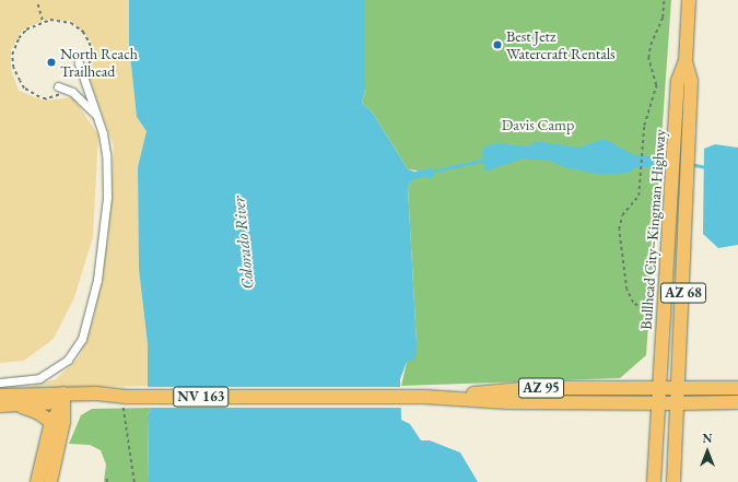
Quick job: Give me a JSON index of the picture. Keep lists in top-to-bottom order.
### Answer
{
  "streets": {
    "main road": [
      "Bullhead City–Kingman Highway",
      "AZ 68",
      "AZ 95",
      "NV 163"
    ]
  },
  "crossings": [
    ["Bullhead City–Kingman Highway", "AZ 95"],
    ["AZ 95", "NV 163"]
  ],
  "water": ["Colorado River"],
  "parks": ["Davis Camp"],
  "places": ["Best Jetz Watercraft Rentals", "North Reach Trailhead"],
  "north": "top"
}
